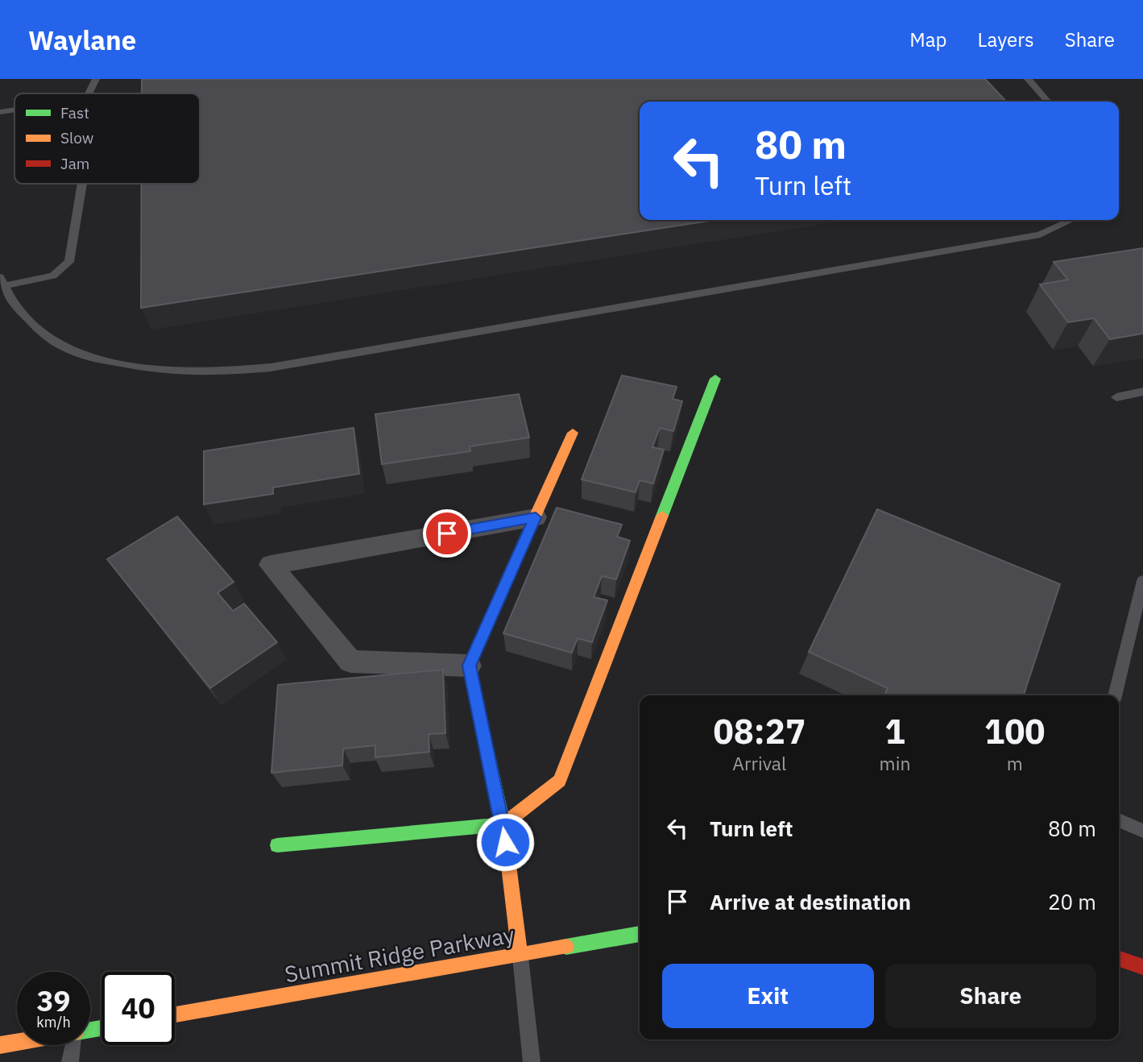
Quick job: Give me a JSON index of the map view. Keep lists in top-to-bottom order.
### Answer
{
  "streets": {
    "street": ["Summit Ridge Parkway"]
  },
  "legend": ["Fast", "Slow", "Jam"],
  "page": {
    "header": "Waylane",
    "nav": ["Map", "Layers", "Share"],
    "turn": ["80 m", "Turn left"],
    "eta": [
      "08:27",
      "Arrival",
      "1",
      "min",
      "100",
      "m"
    ],
    "list": [
      {
        "name": "Turn left",
        "value": "80 m"
      },
      {
        "name": "Arrive at destination",
        "value": "20 m"
      }
    ],
    "buttons": ["Exit", "Share"],
    "speed": "39 km/h",
    "limit": "40"
  }
}
